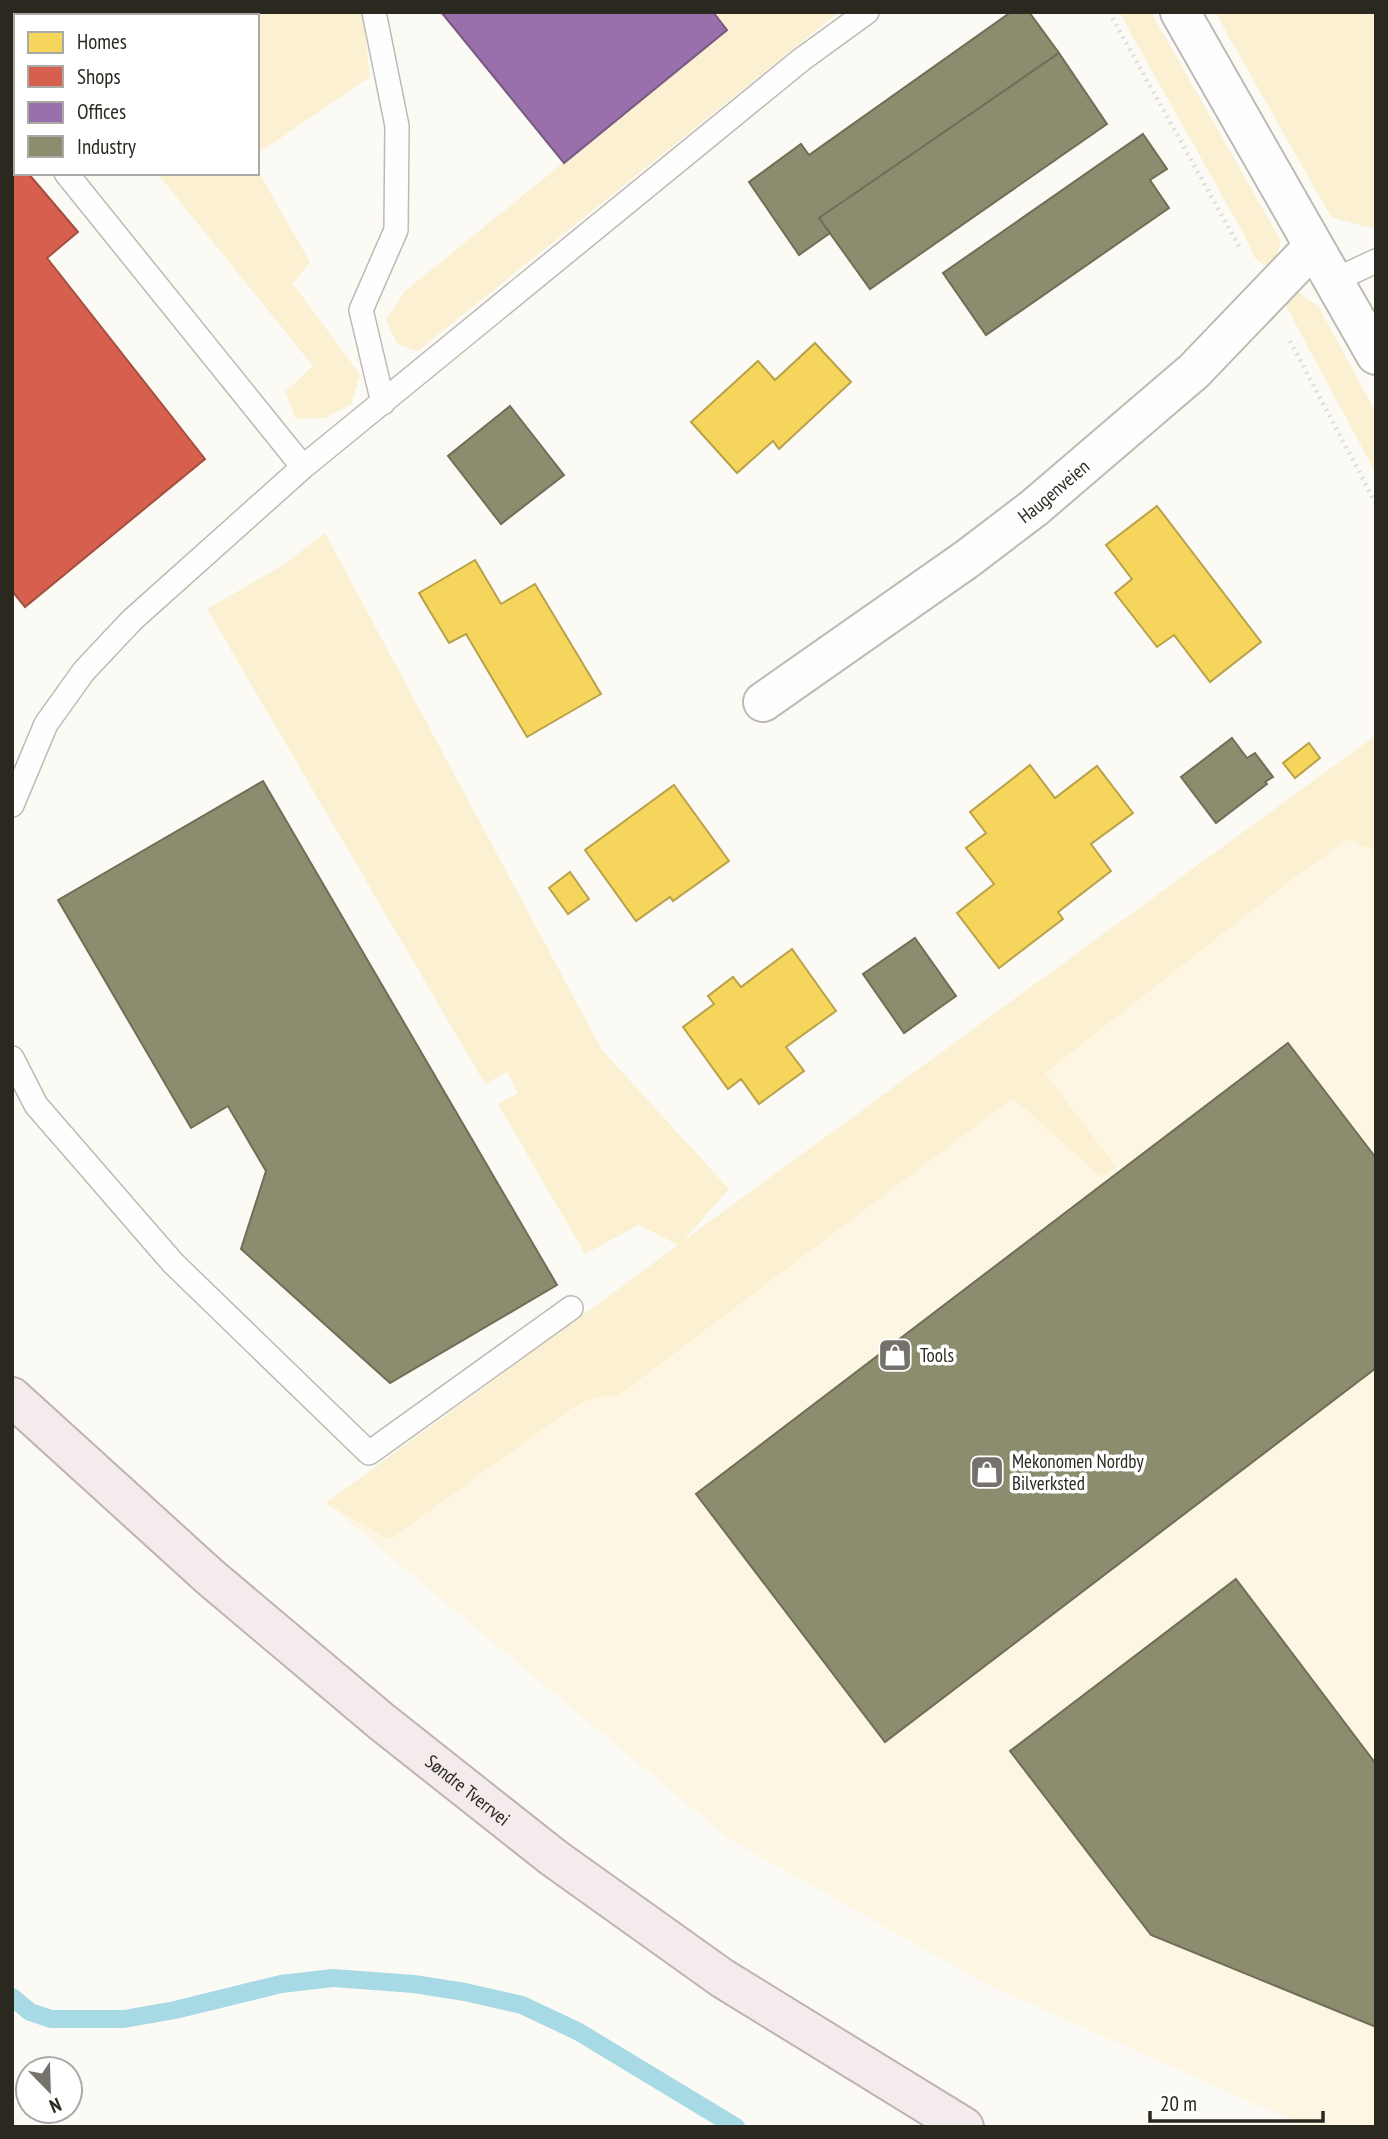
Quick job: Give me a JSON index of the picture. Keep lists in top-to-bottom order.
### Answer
{
  "streets": {
    "main road": ["Søndre Tverrvei"],
    "street": ["Haugenveien"]
  },
  "places": {
    "shop": ["Tools", "Mekonomen Nordby Bilverksted"]
  },
  "legend": [
    "Homes",
    "Shops",
    "Offices",
    "Industry"
  ],
  "scale_bar": "20 m",
  "north": "bottom right"
}
